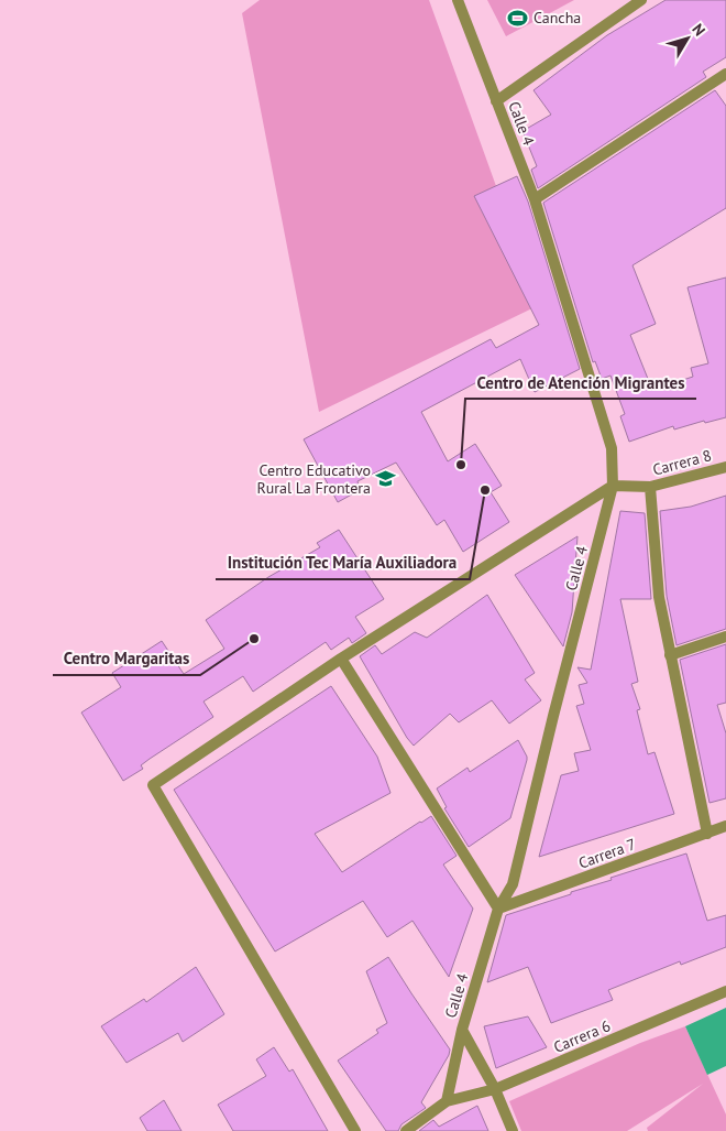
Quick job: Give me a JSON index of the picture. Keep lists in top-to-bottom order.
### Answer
{
  "streets": {
    "street": [
      "Calle 4",
      "Carrera 8",
      "Carrera 7",
      "Carrera 6"
    ]
  },
  "crossings": [
    ["Calle 4", "Carrera 8"],
    ["Calle 4", "Carrera 7"],
    ["Calle 4", "Carrera 6"]
  ],
  "places": {
    "sports": ["Cancha"],
    "other": ["Centro de Atención Migrantes", "Institución Tec María Auxiliadora", "Centro Margaritas"],
    "school or university": ["Centro Educativo Rural La Frontera"]
  },
  "north": "top right"
}
